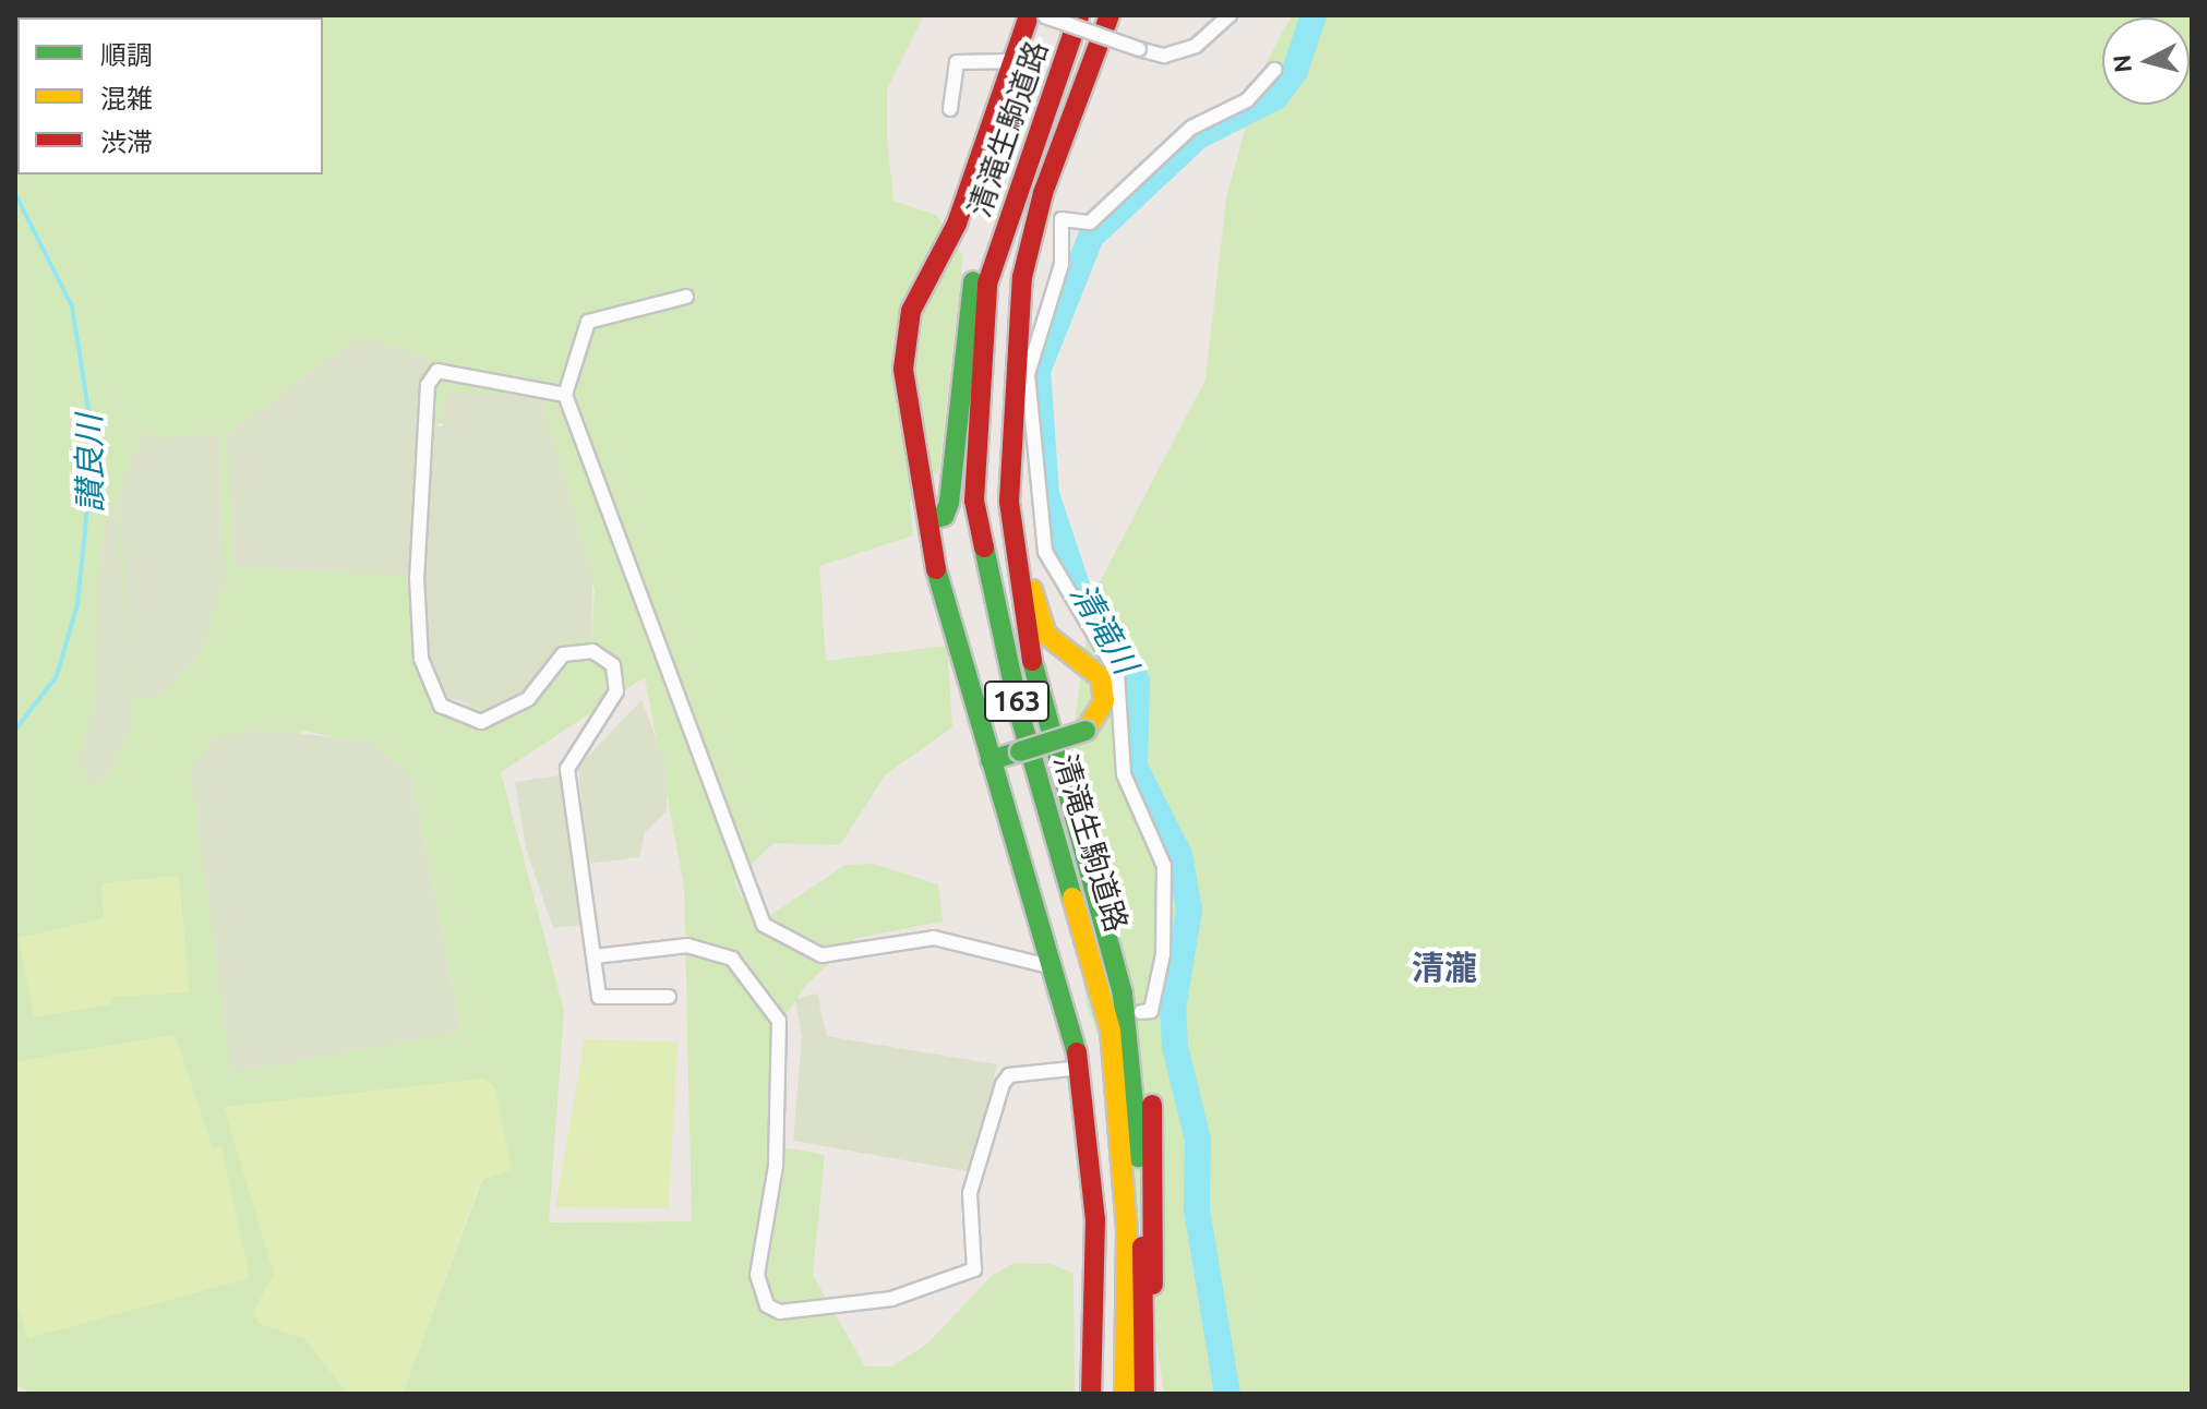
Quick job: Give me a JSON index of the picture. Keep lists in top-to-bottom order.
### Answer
{
  "streets": {
    "main road": ["清滝生駒道路", "163"]
  },
  "crossings": [
    ["清滝生駒道路", "163"]
  ],
  "districts": ["清瀧"],
  "water": ["讃良川", "清滝川"],
  "legend": ["順調", "混雑", "渋滞"],
  "north": "left"
}
